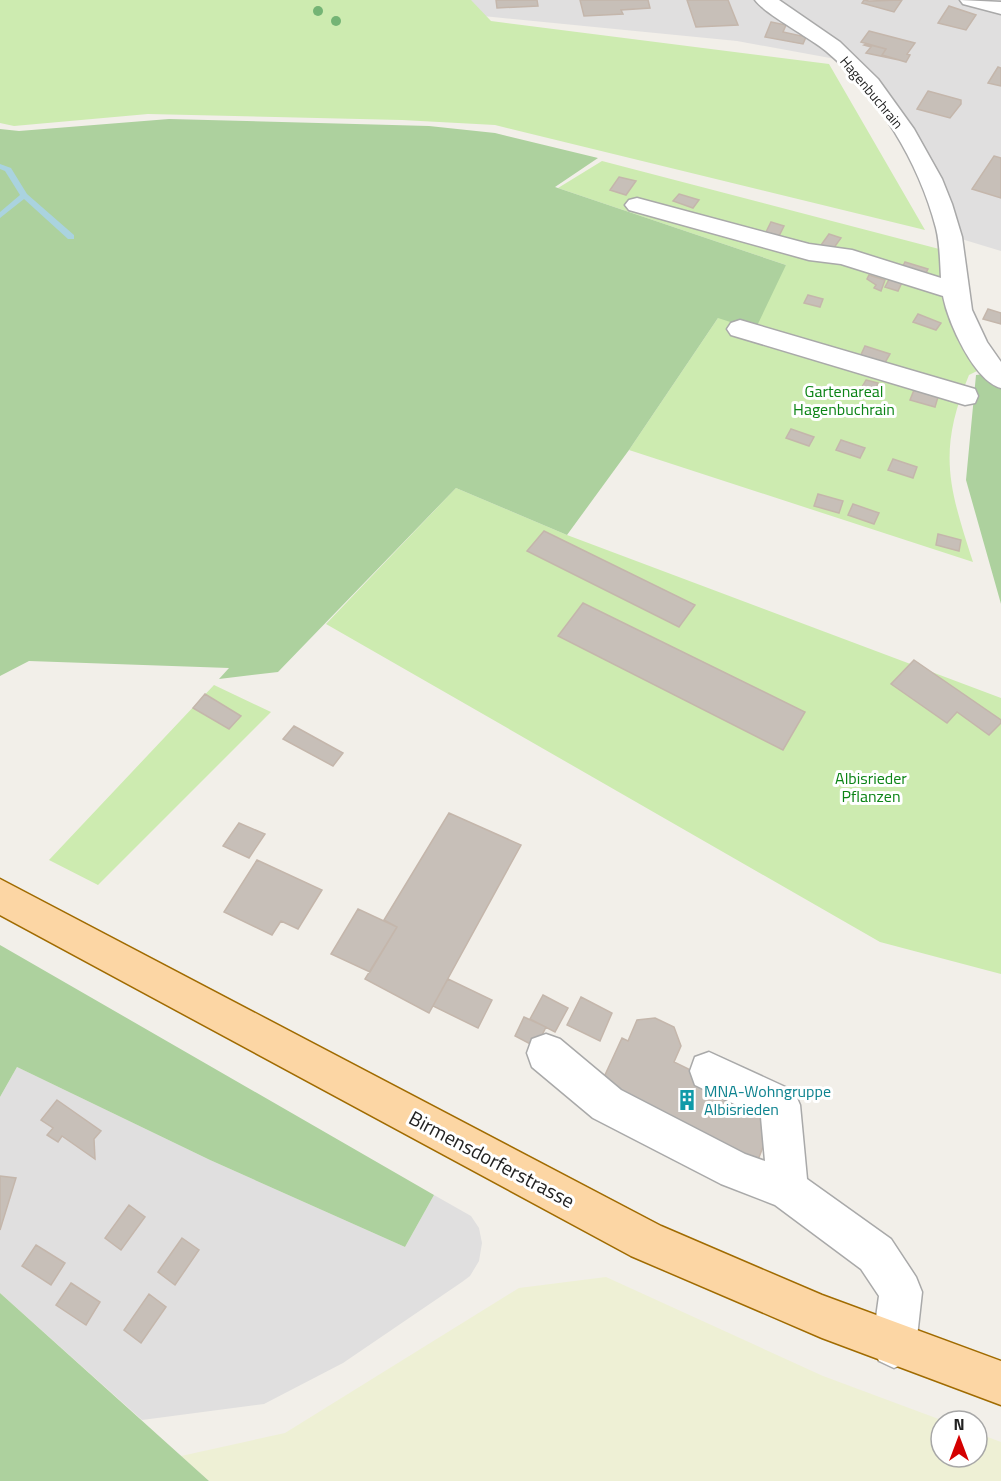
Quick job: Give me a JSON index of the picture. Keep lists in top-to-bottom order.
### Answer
{
  "streets": {
    "main road": ["Birmensdorferstrasse"],
    "street": ["Hagenbuchrain"]
  },
  "parks": ["Gartenareal Hagenbuchrain", "Albisrieder Pflanzen"],
  "places": {
    "building": ["MNA-Wohngruppe Albisrieden"]
  },
  "north": "top"
}
